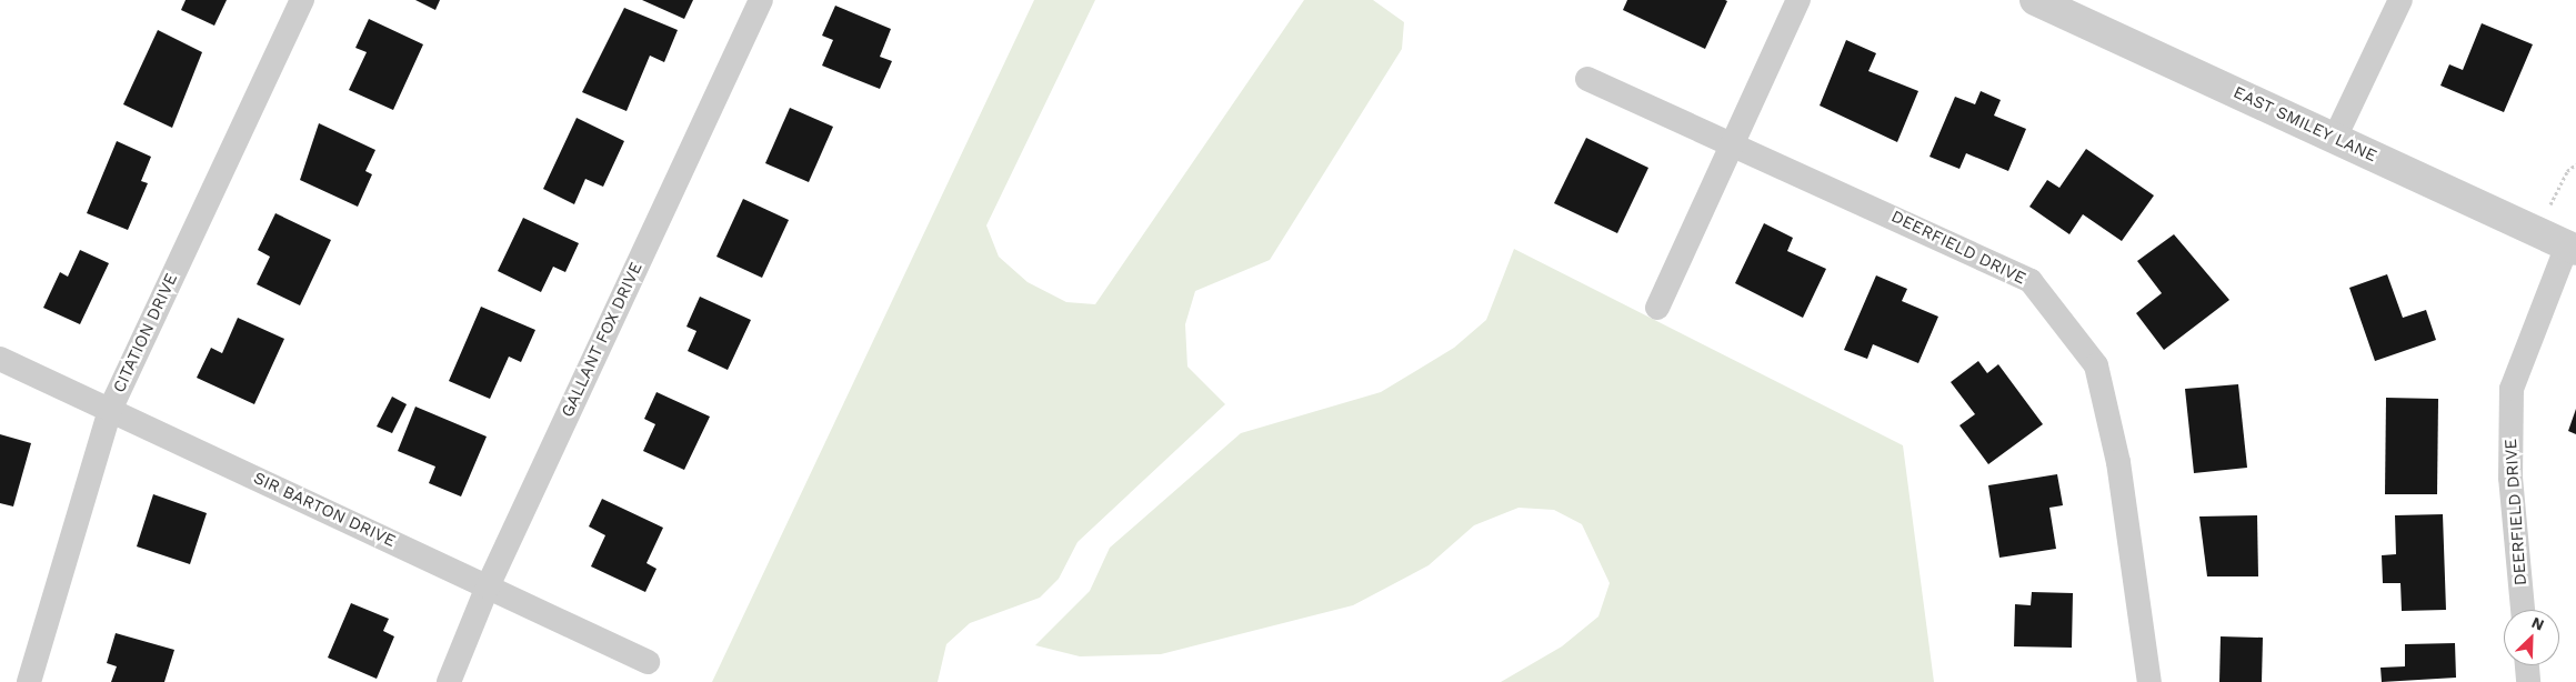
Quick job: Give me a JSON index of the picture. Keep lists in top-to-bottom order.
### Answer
{
  "streets": {
    "street": [
      "EAST SMILEY LANE",
      "DEERFIELD DRIVE",
      "CITATION DRIVE",
      "GALLANT FOX DRIVE",
      "SIR BARTON DRIVE"
    ]
  },
  "crossings": [
    ["EAST SMILEY LANE", "DEERFIELD DRIVE"],
    ["CITATION DRIVE", "SIR BARTON DRIVE"],
    ["GALLANT FOX DRIVE", "SIR BARTON DRIVE"]
  ],
  "north": "top right"
}
